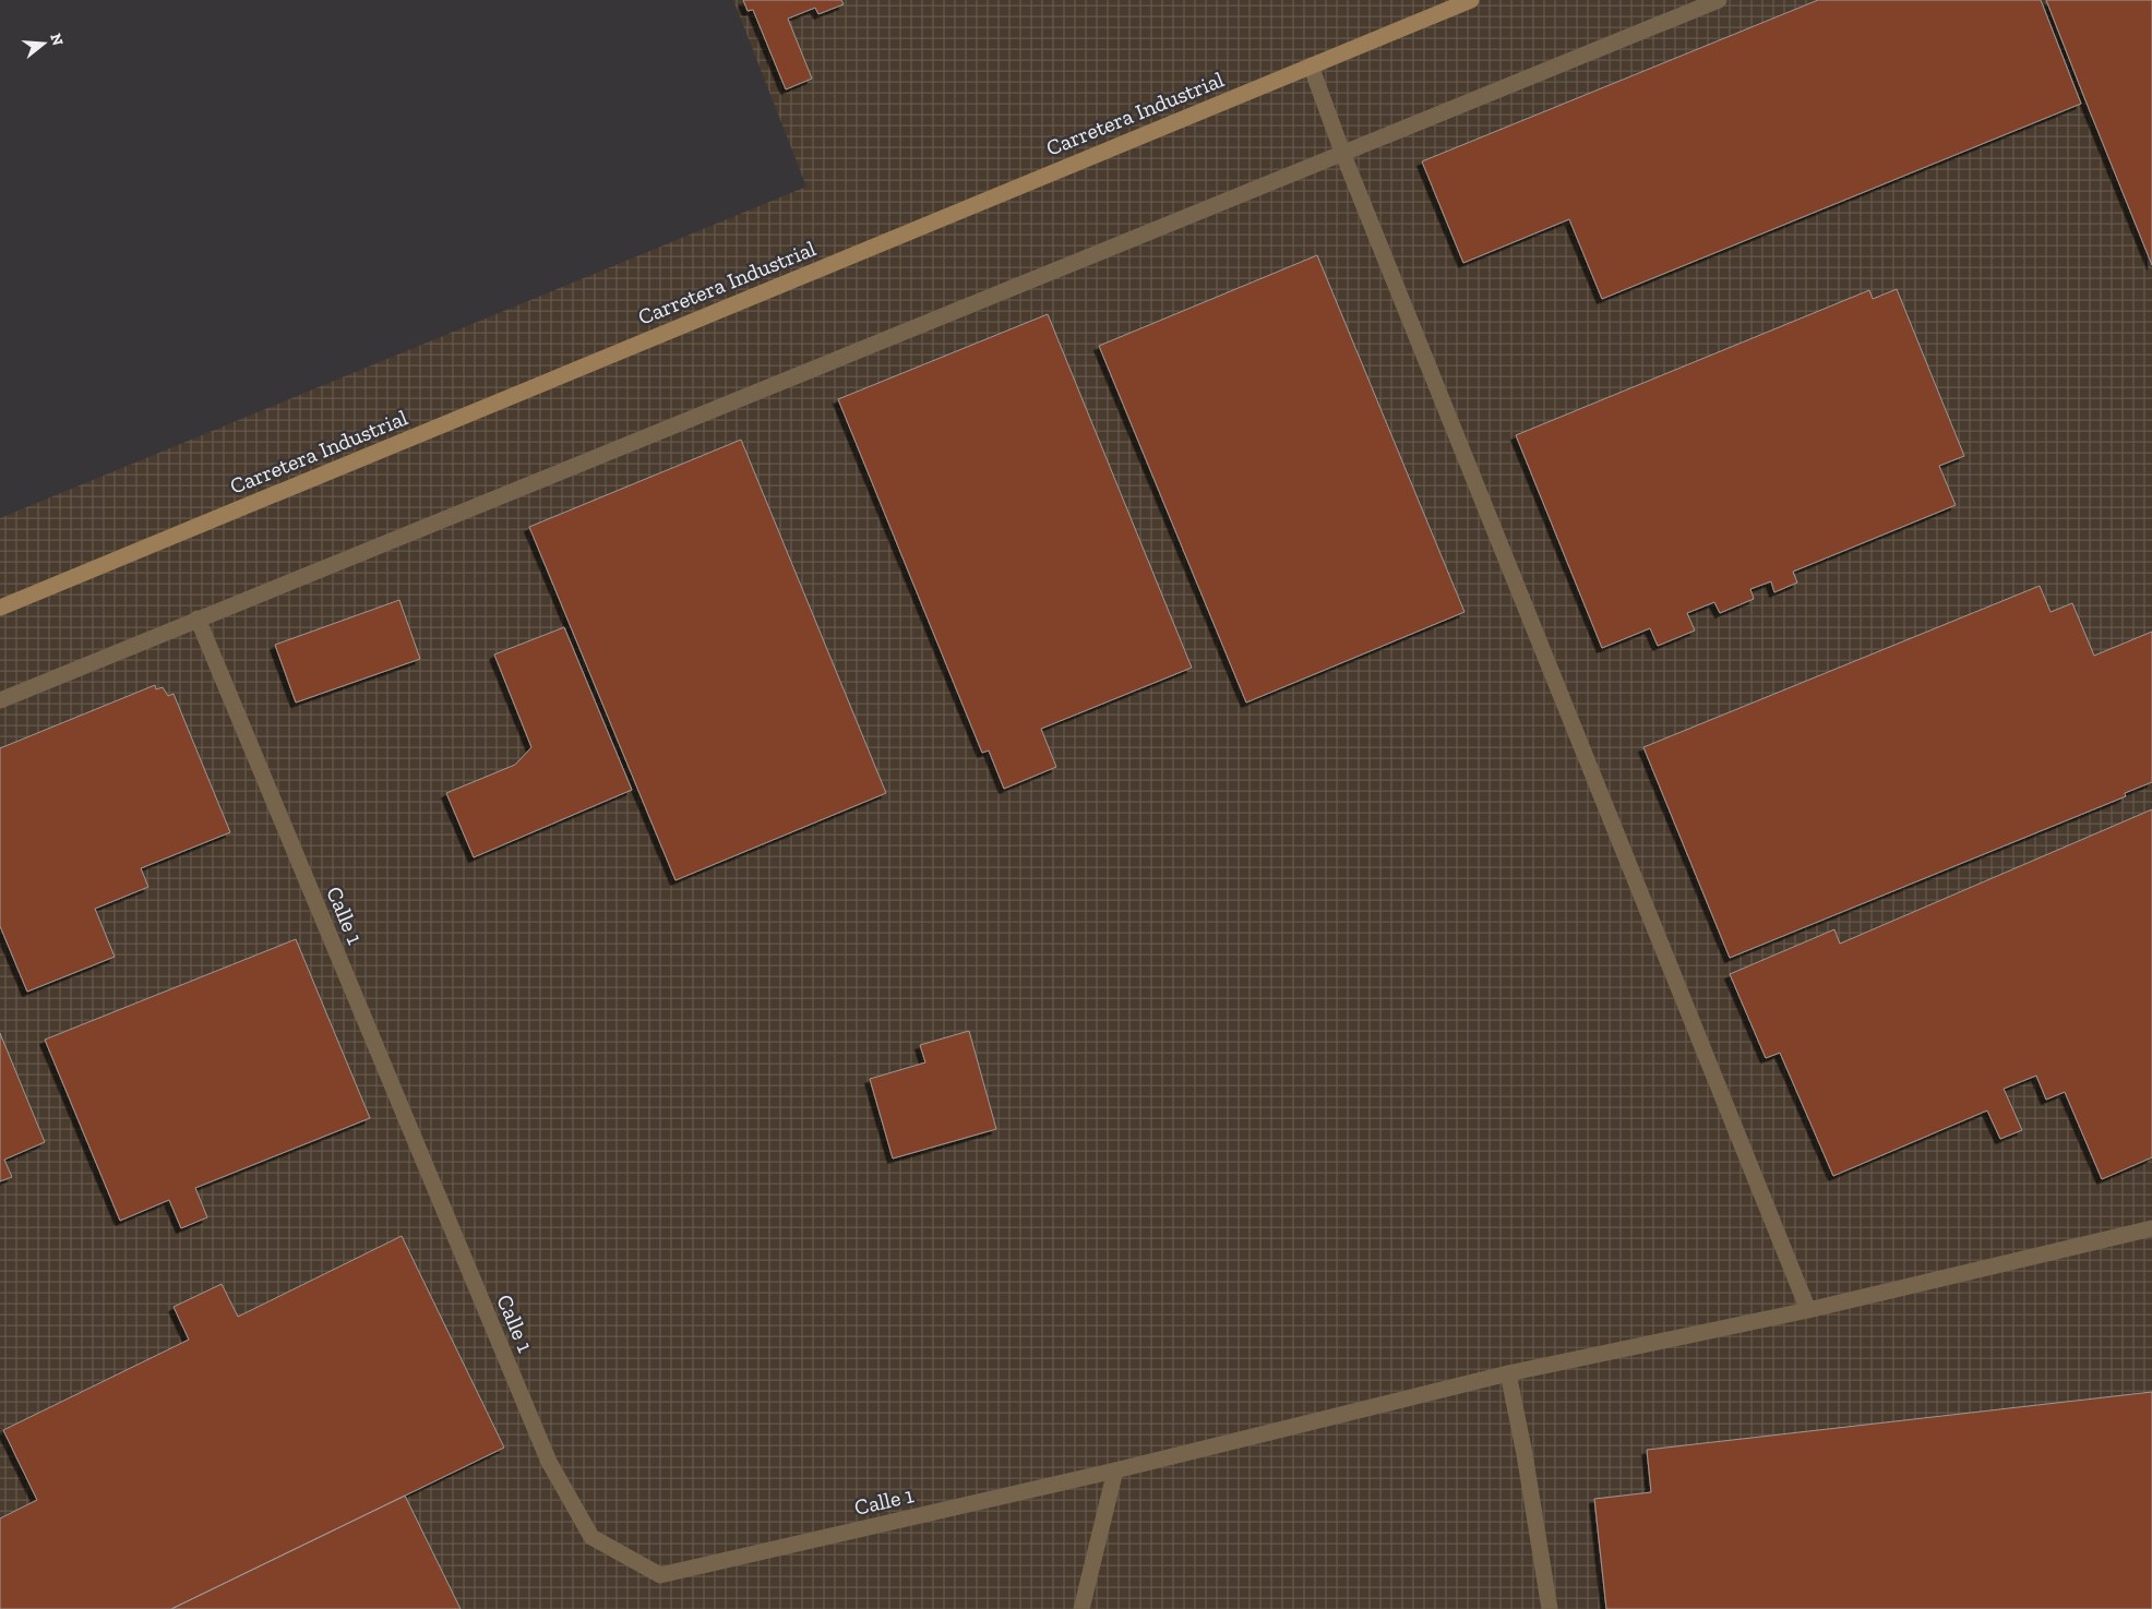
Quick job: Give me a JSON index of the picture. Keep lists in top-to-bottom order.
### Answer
{
  "streets": {
    "street": ["Carretera Industrial", "Calle 1"]
  },
  "north": "right"
}
